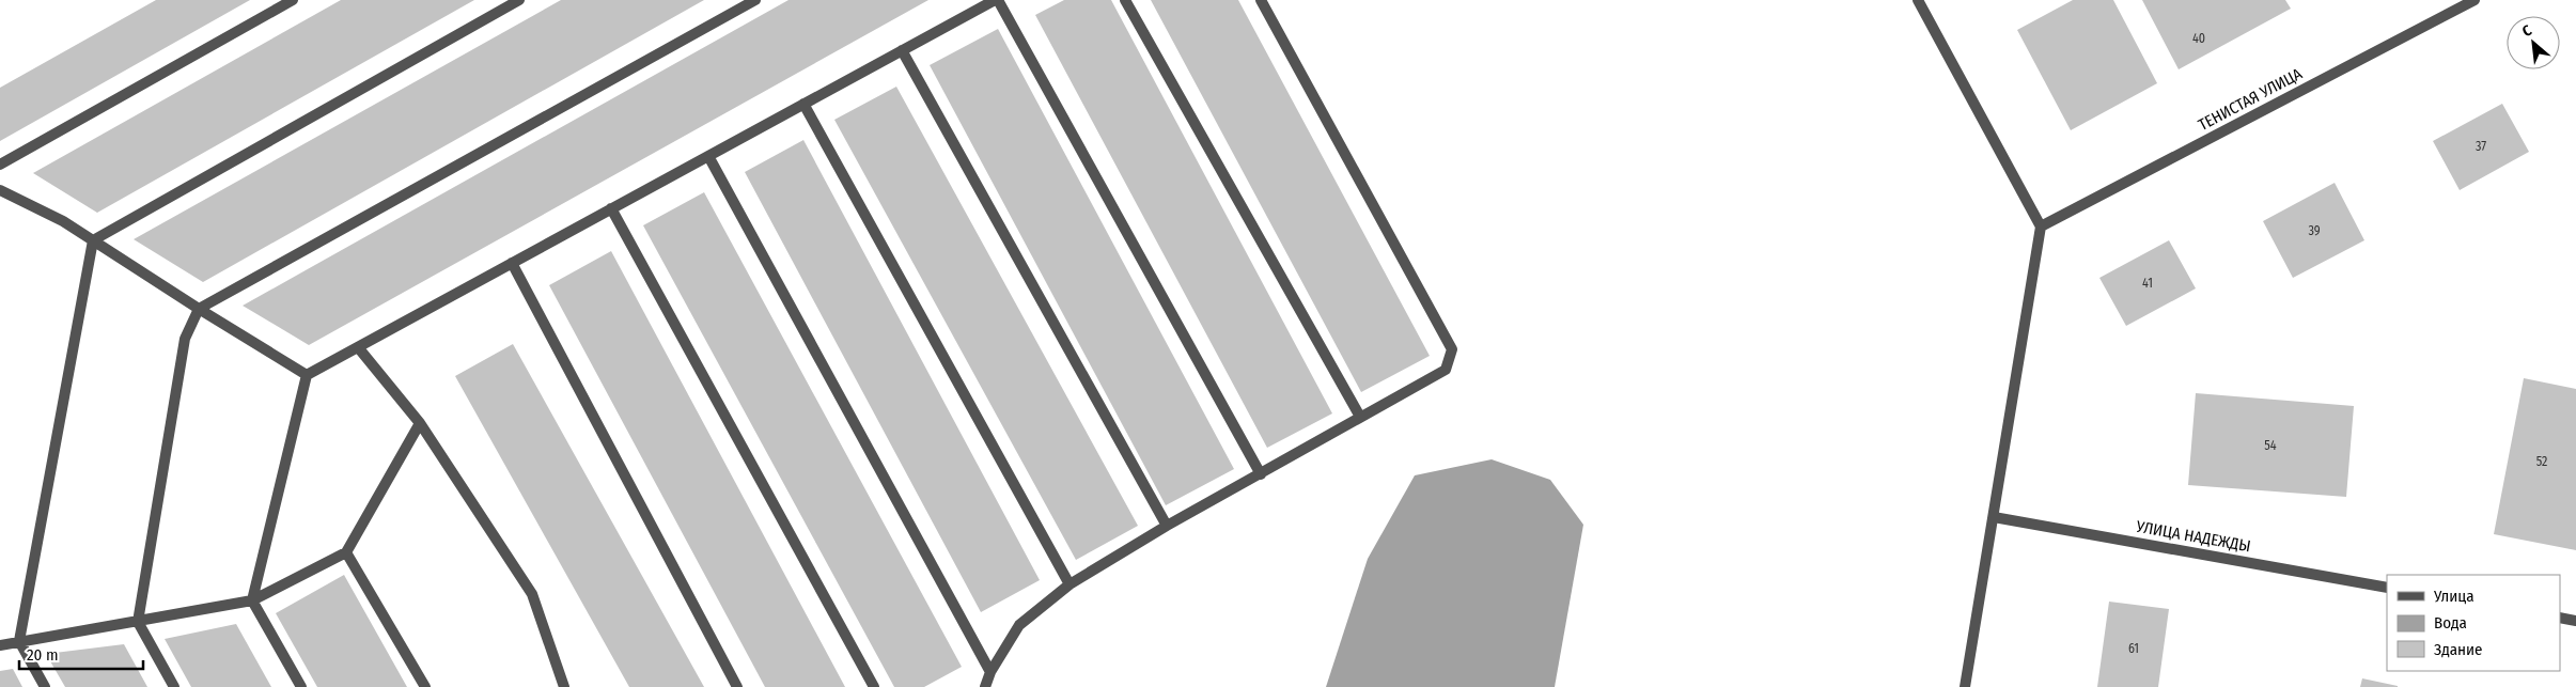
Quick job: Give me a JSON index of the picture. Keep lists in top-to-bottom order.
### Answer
{
  "streets": {
    "street": ["ТЕНИСТАЯ УЛИЦА", "УЛИЦА НАДЕЖДЫ"]
  },
  "house_numbers": [
    "40",
    "37",
    "39",
    "41",
    "54",
    "52",
    "61"
  ],
  "legend": ["Улица", "Вода", "Здание"],
  "scale_bar": "20 m",
  "north": "top left"
}
